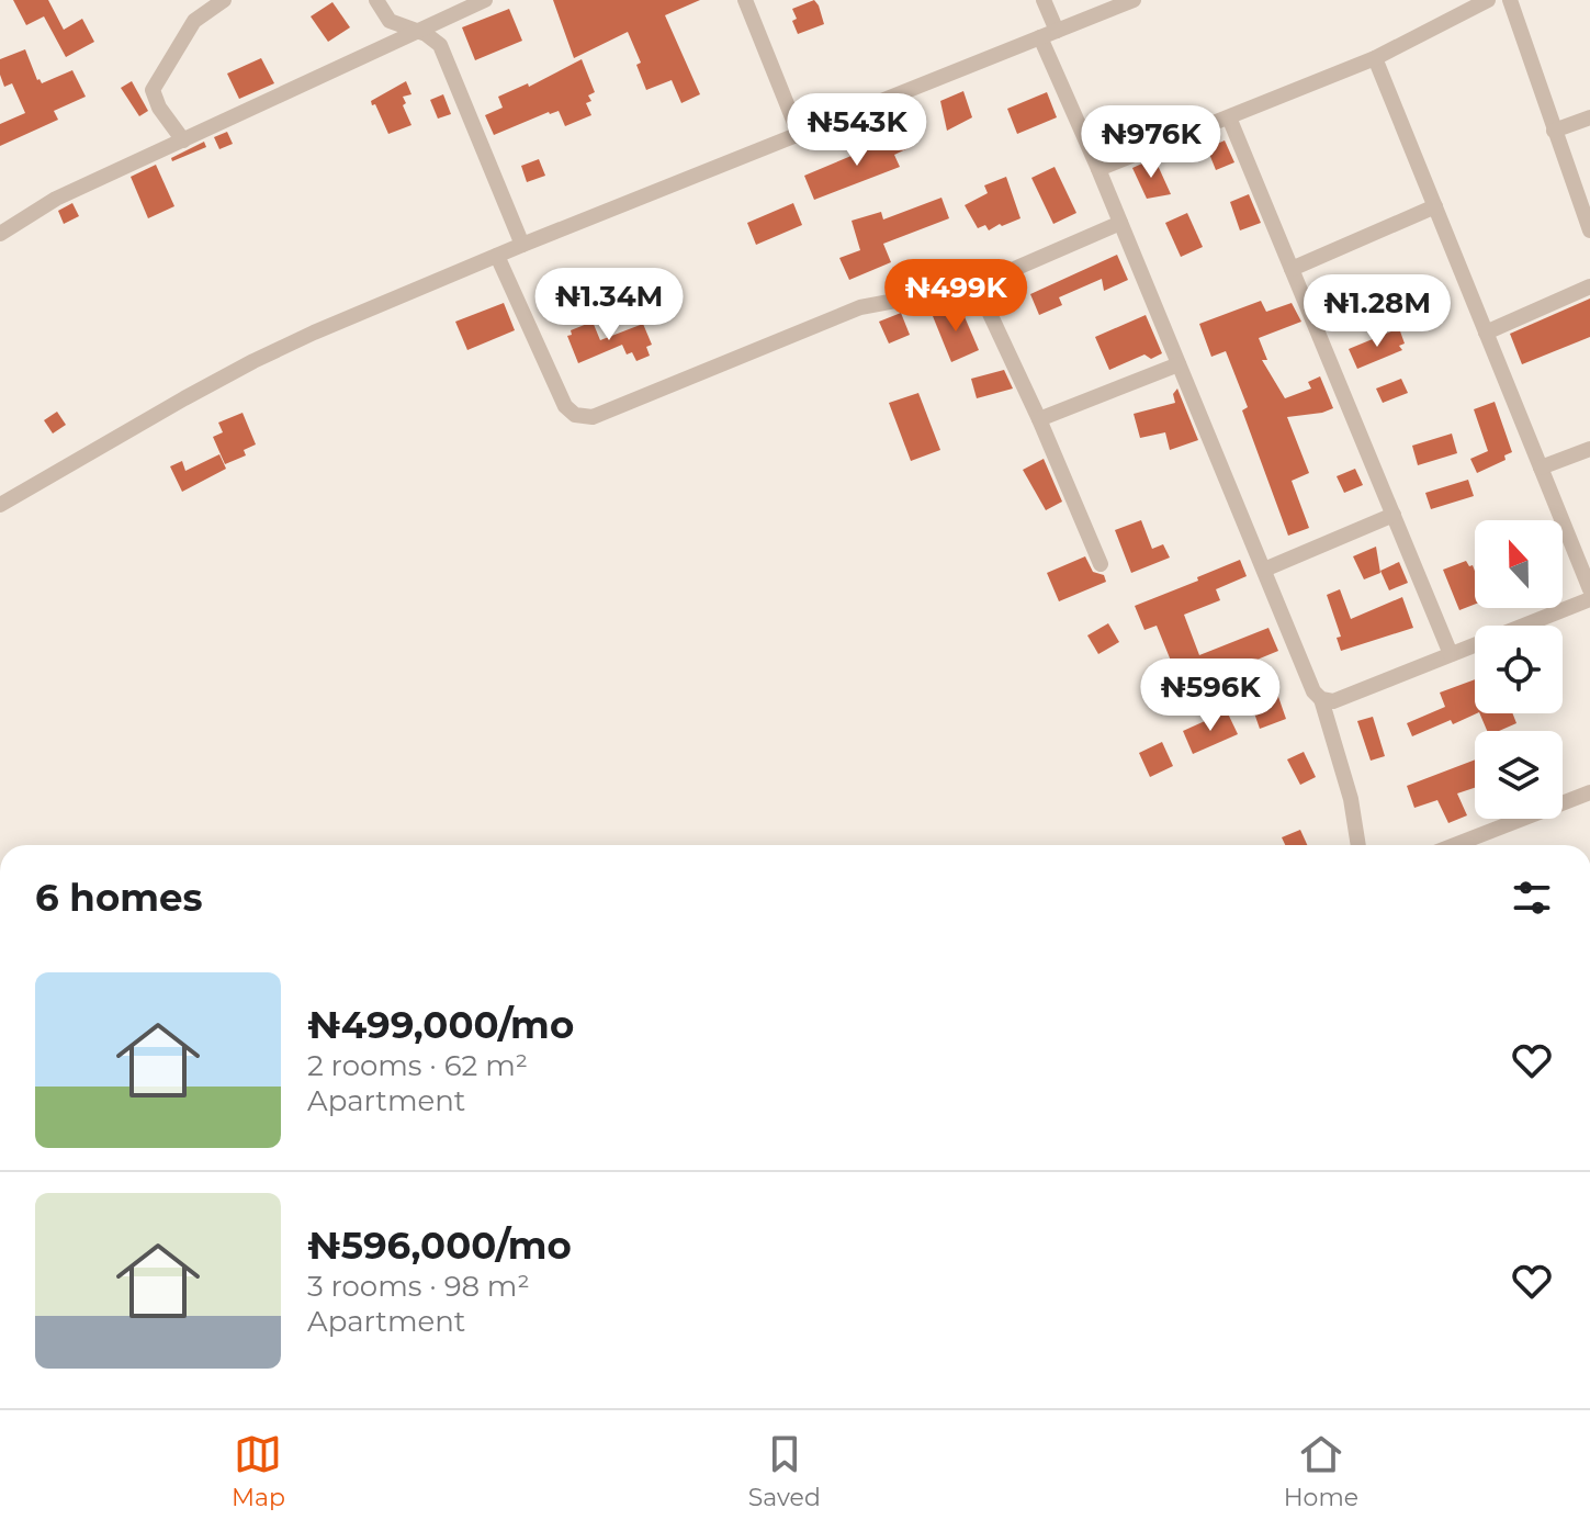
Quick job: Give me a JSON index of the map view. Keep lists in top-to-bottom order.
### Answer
{
  "north": "top",
  "page": {
    "price": [
      "₦543K",
      "₦976K",
      "₦499K",
      "₦1.34M",
      "₦1.28M",
      "₦596K"
    ],
    "heading": "6 homes",
    "list": [
      {
        "name": "₦499,000/mo",
        "note": "2 rooms · 62 m² · Apartment"
      },
      {
        "name": "₦596,000/mo",
        "note": "3 rooms · 98 m² · Apartment"
      }
    ],
    "tabs": ["Map", "Saved", "Home"]
  }
}
